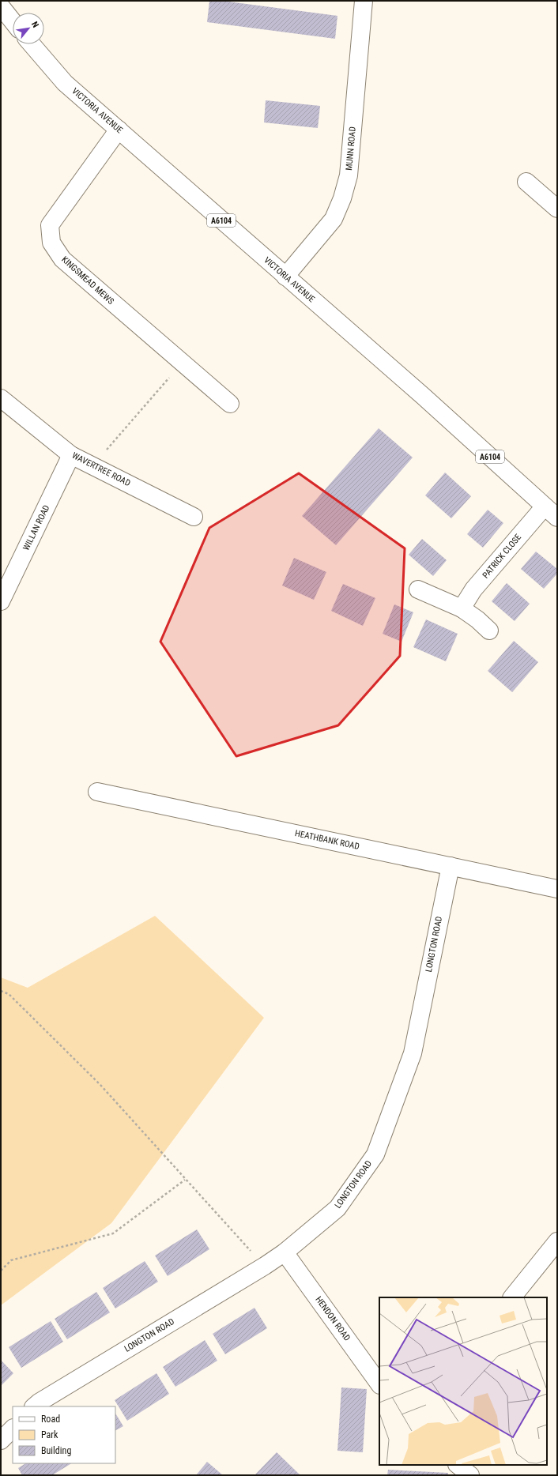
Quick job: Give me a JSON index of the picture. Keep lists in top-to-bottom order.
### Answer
{
  "streets": {
    "street": [
      "VICTORIA AVENUE",
      "MUNN ROAD",
      "A6104",
      "KINGSMEAD MEWS",
      "WAVERTREE ROAD",
      "WILLAN ROAD",
      "PATRICK CLOSE",
      "HEATHBANK ROAD",
      "LONGTON ROAD",
      "HENDON ROAD"
    ]
  },
  "crossings": [
    ["VICTORIA AVENUE", "MUNN ROAD"],
    ["VICTORIA AVENUE", "KINGSMEAD MEWS"],
    ["VICTORIA AVENUE", "PATRICK CLOSE"],
    ["WAVERTREE ROAD", "WILLAN ROAD"],
    ["HEATHBANK ROAD", "LONGTON ROAD"],
    ["LONGTON ROAD", "HENDON ROAD"]
  ],
  "legend": ["Road", "Park", "Building"],
  "north": "top right"
}
